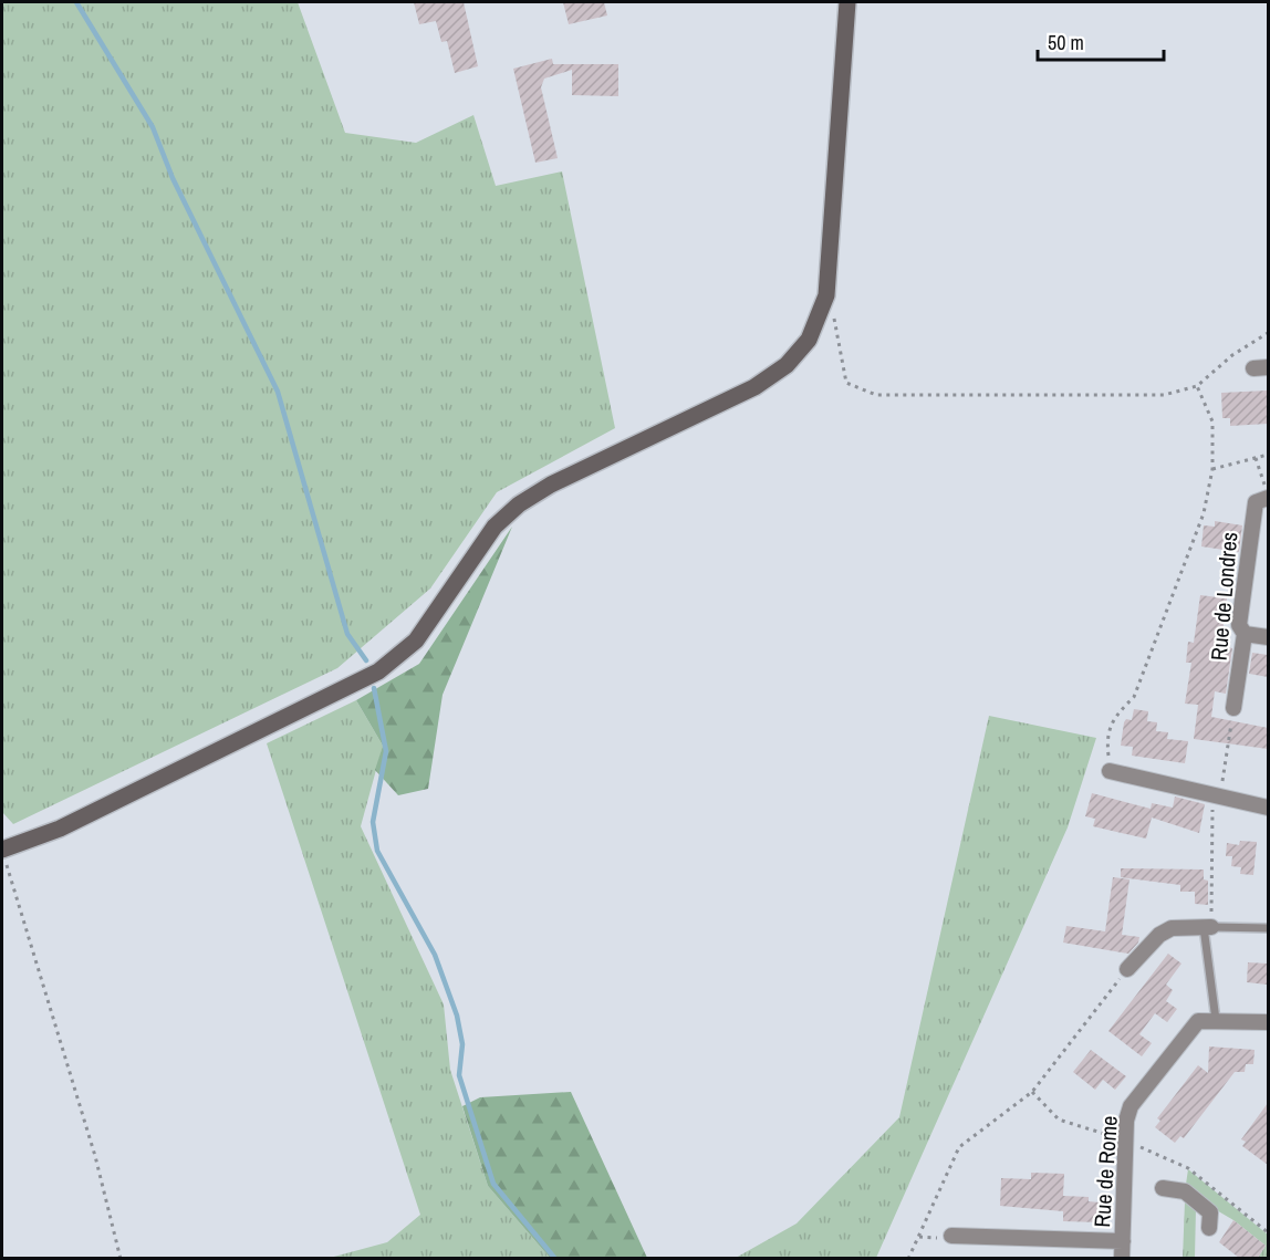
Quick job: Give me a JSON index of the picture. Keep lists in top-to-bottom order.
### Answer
{
  "streets": {
    "street": ["Rue de Londres", "Rue de Rome"]
  },
  "scale_bar": "50 m"
}
